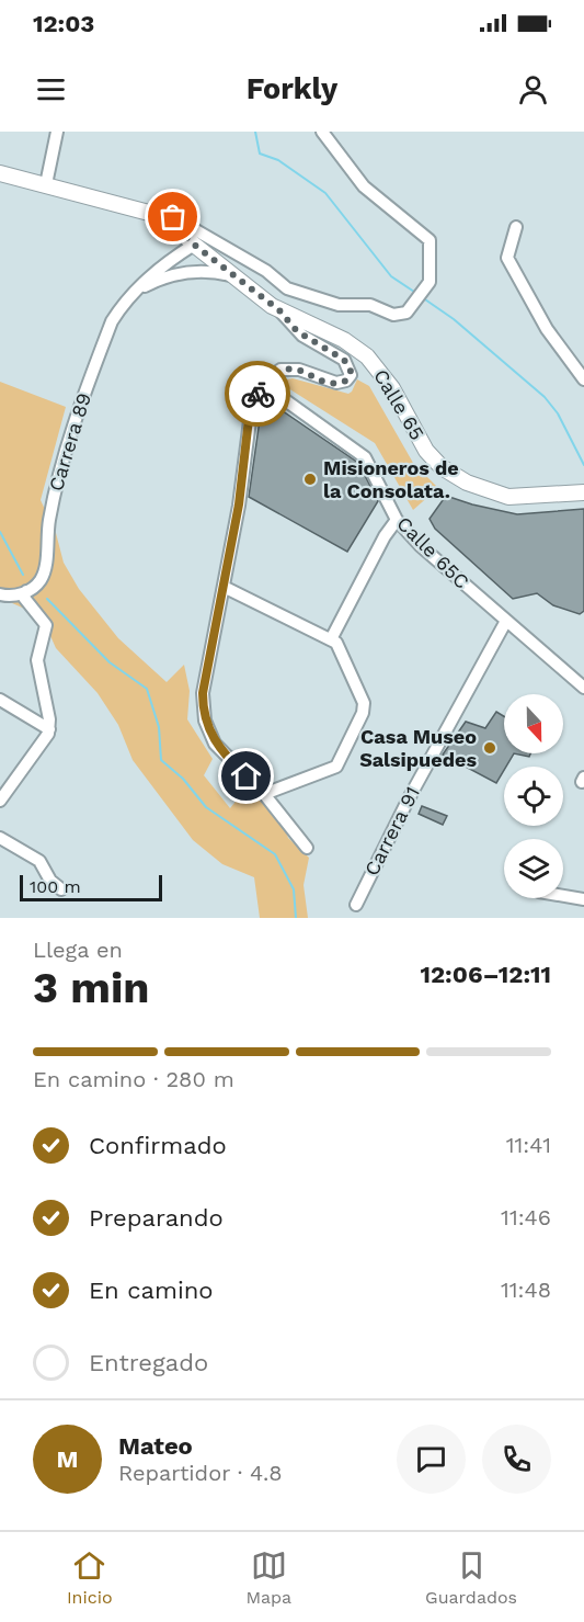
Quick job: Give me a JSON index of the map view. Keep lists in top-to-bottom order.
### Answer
{
  "streets": {
    "main road": ["Calle 65"],
    "street": ["Carrera 89", "Calle 65C", "Carrera 91"]
  },
  "crossings": [
    ["Calle 65", "Carrera 89"],
    ["Calle 65C", "Carrera 91"]
  ],
  "places": ["Misioneros de la Consolata.", "Casa Museo Salsipuedes"],
  "scale_bar": "100 m",
  "north": "bottom",
  "page": {
    "status": "12:03",
    "header": "Forkly",
    "scale": "100 m",
    "heading": ["3 min", "Llega en", "12:06–12:11"],
    "panel": ["Mateo", "Repartidor · 4.8"],
    "bar": "En camino · 280 m",
    "list": [
      ["Confirmado", "11:41"],
      ["Preparando", "11:46"],
      ["En camino", "11:48"],
      "Entregado"
    ],
    "round": "M",
    "tabs": ["Inicio", "Mapa", "Guardados"]
  }
}
